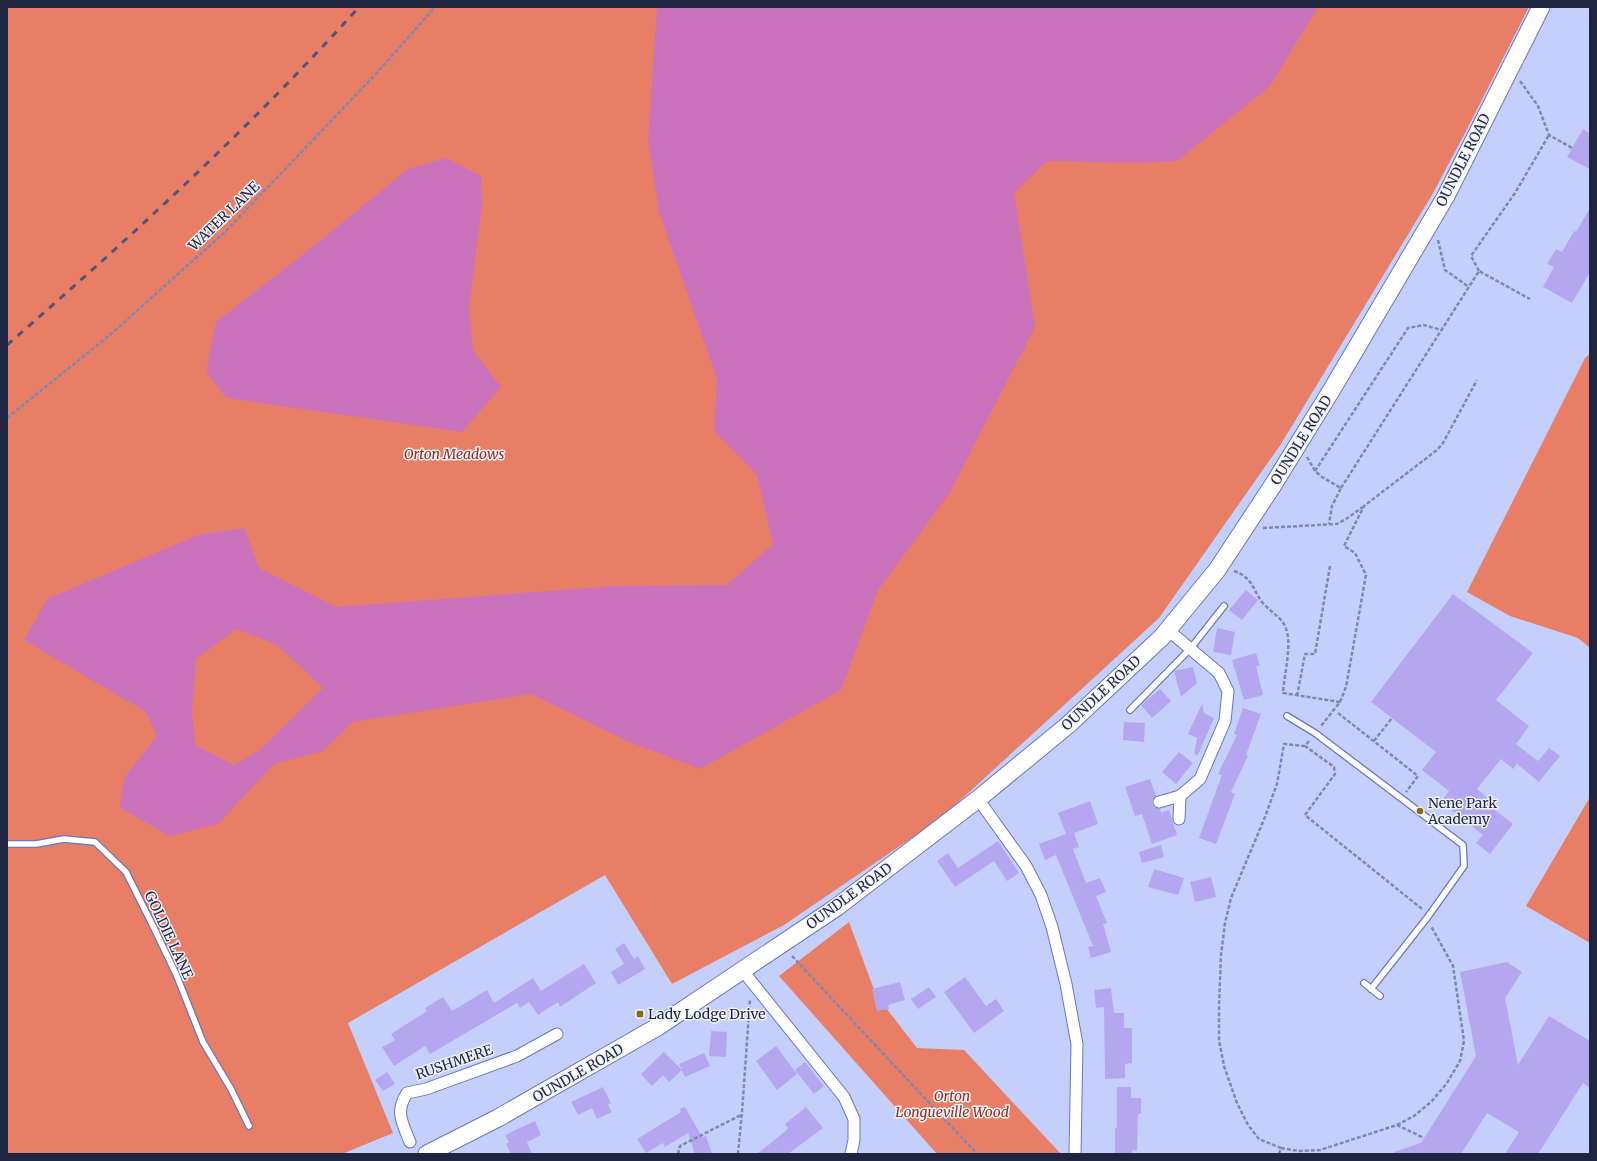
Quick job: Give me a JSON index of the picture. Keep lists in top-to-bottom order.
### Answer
{
  "streets": {
    "main road": ["OUNDLE ROAD"],
    "street": ["RUSHMERE"],
    "lane": ["GOLDIE LANE"],
    "path": ["WATER LANE"]
  },
  "parks": ["Orton Meadows", "Orton Longueville Wood"],
  "places": {
    "other": ["Nene Park Academy"],
    "transit": ["Lady Lodge Drive"]
  }
}
